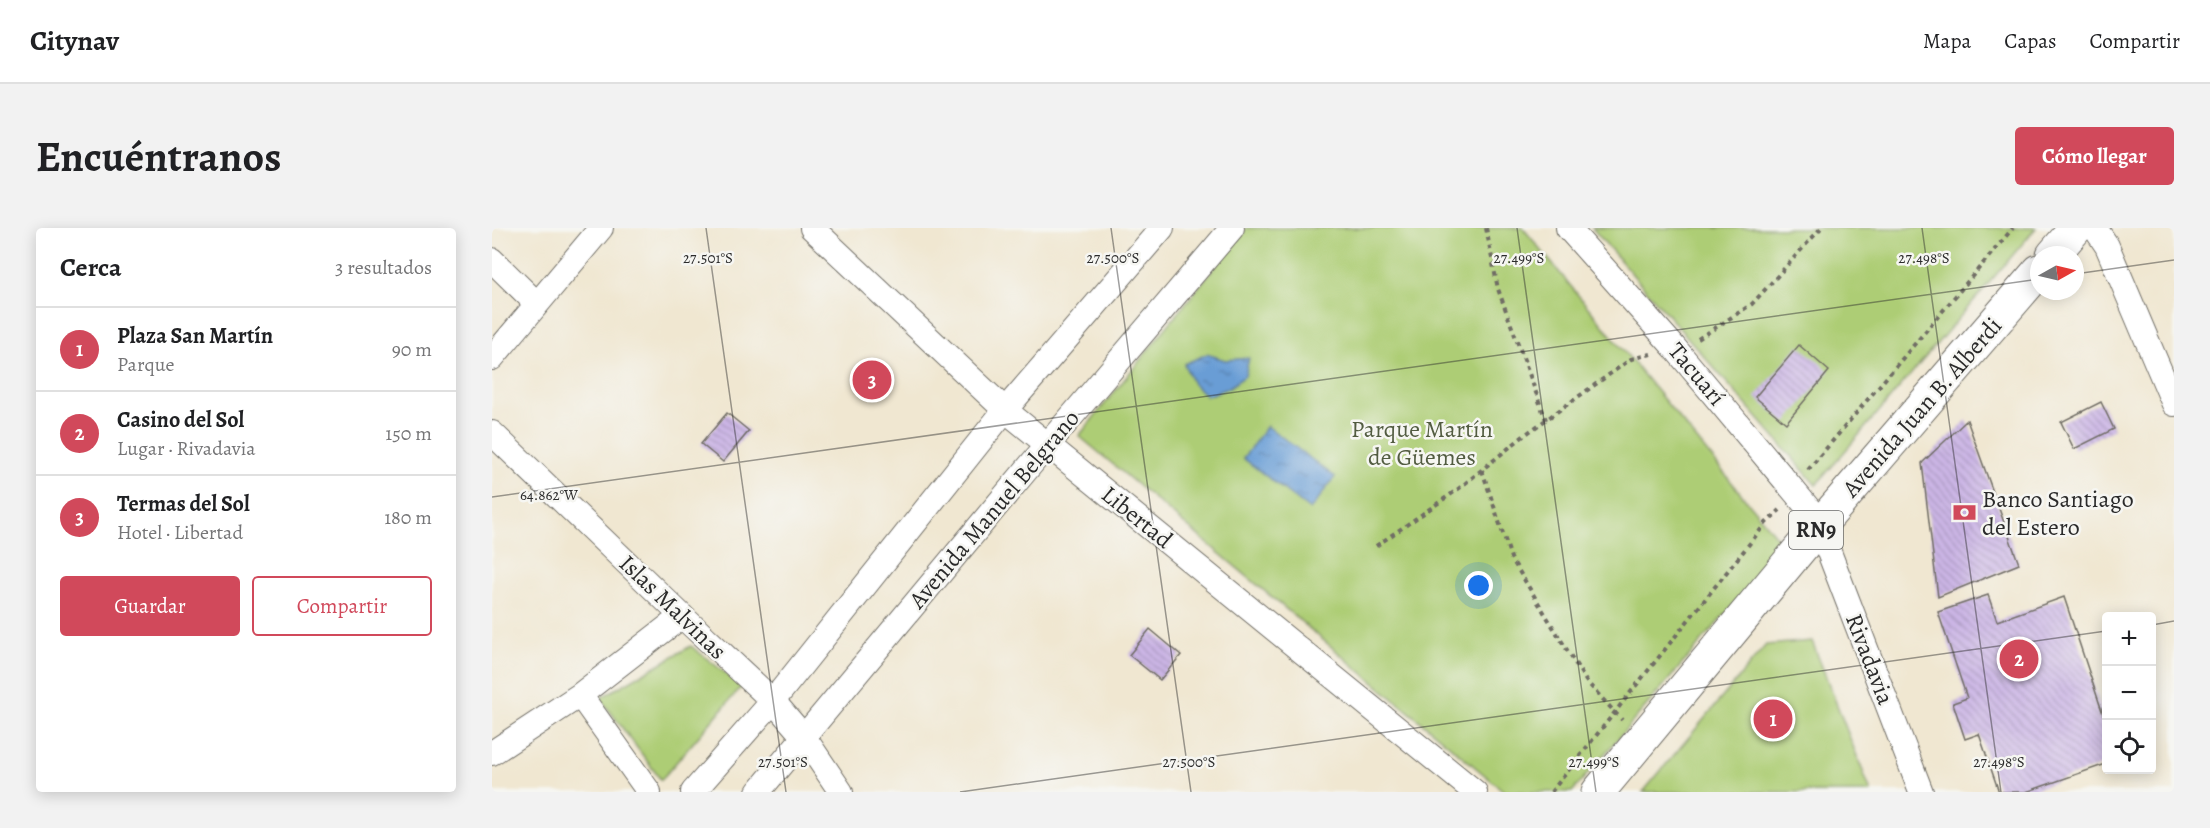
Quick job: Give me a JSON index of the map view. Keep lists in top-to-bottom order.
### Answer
{
  "streets": {
    "highway": ["Avenida Juan B. Alberdi", "RN9"],
    "street": [
      "Tacuarí",
      "Avenida Manuel Belgrano",
      "Libertad",
      "Islas Malvinas",
      "Rivadavia"
    ]
  },
  "crossings": [
    ["Tacuarí", "Avenida Juan B. Alberdi"],
    ["Tacuarí", "Rivadavia"],
    ["Avenida Juan B. Alberdi", "Rivadavia"],
    ["Avenida Manuel Belgrano", "Libertad"],
    ["Avenida Manuel Belgrano", "Islas Malvinas"]
  ],
  "parks": ["Parque Martín de Güemes"],
  "places": {
    "bank": ["Banco Santiago del Estero"]
  },
  "north": "right",
  "page": {
    "header": "Citynav",
    "nav": ["Mapa", "Capas", "Compartir"],
    "buttons": [
      "Cómo llegar",
      ["Guardar", "Compartir"]
    ],
    "title": "Encuéntranos",
    "heading": ["Cerca", "3 resultados"],
    "list": [
      {
        "mark": "1",
        "name": "Plaza San Martín",
        "note": "Parque",
        "value": "90 m"
      },
      {
        "mark": "2",
        "name": "Casino del Sol",
        "note": "Lugar · Rivadavia",
        "value": "150 m"
      },
      {
        "mark": "3",
        "name": "Termas del Sol",
        "note": "Hotel · Libertad",
        "value": "180 m"
      }
    ],
    "pins": ["3", "2", "1"],
    "map_buttons": ["+", "−"]
  },
  "coordinates": [
    "27.501°S",
    "27.500°S",
    "27.499°S",
    "27.498°S",
    "64.862°W"
  ]
}
